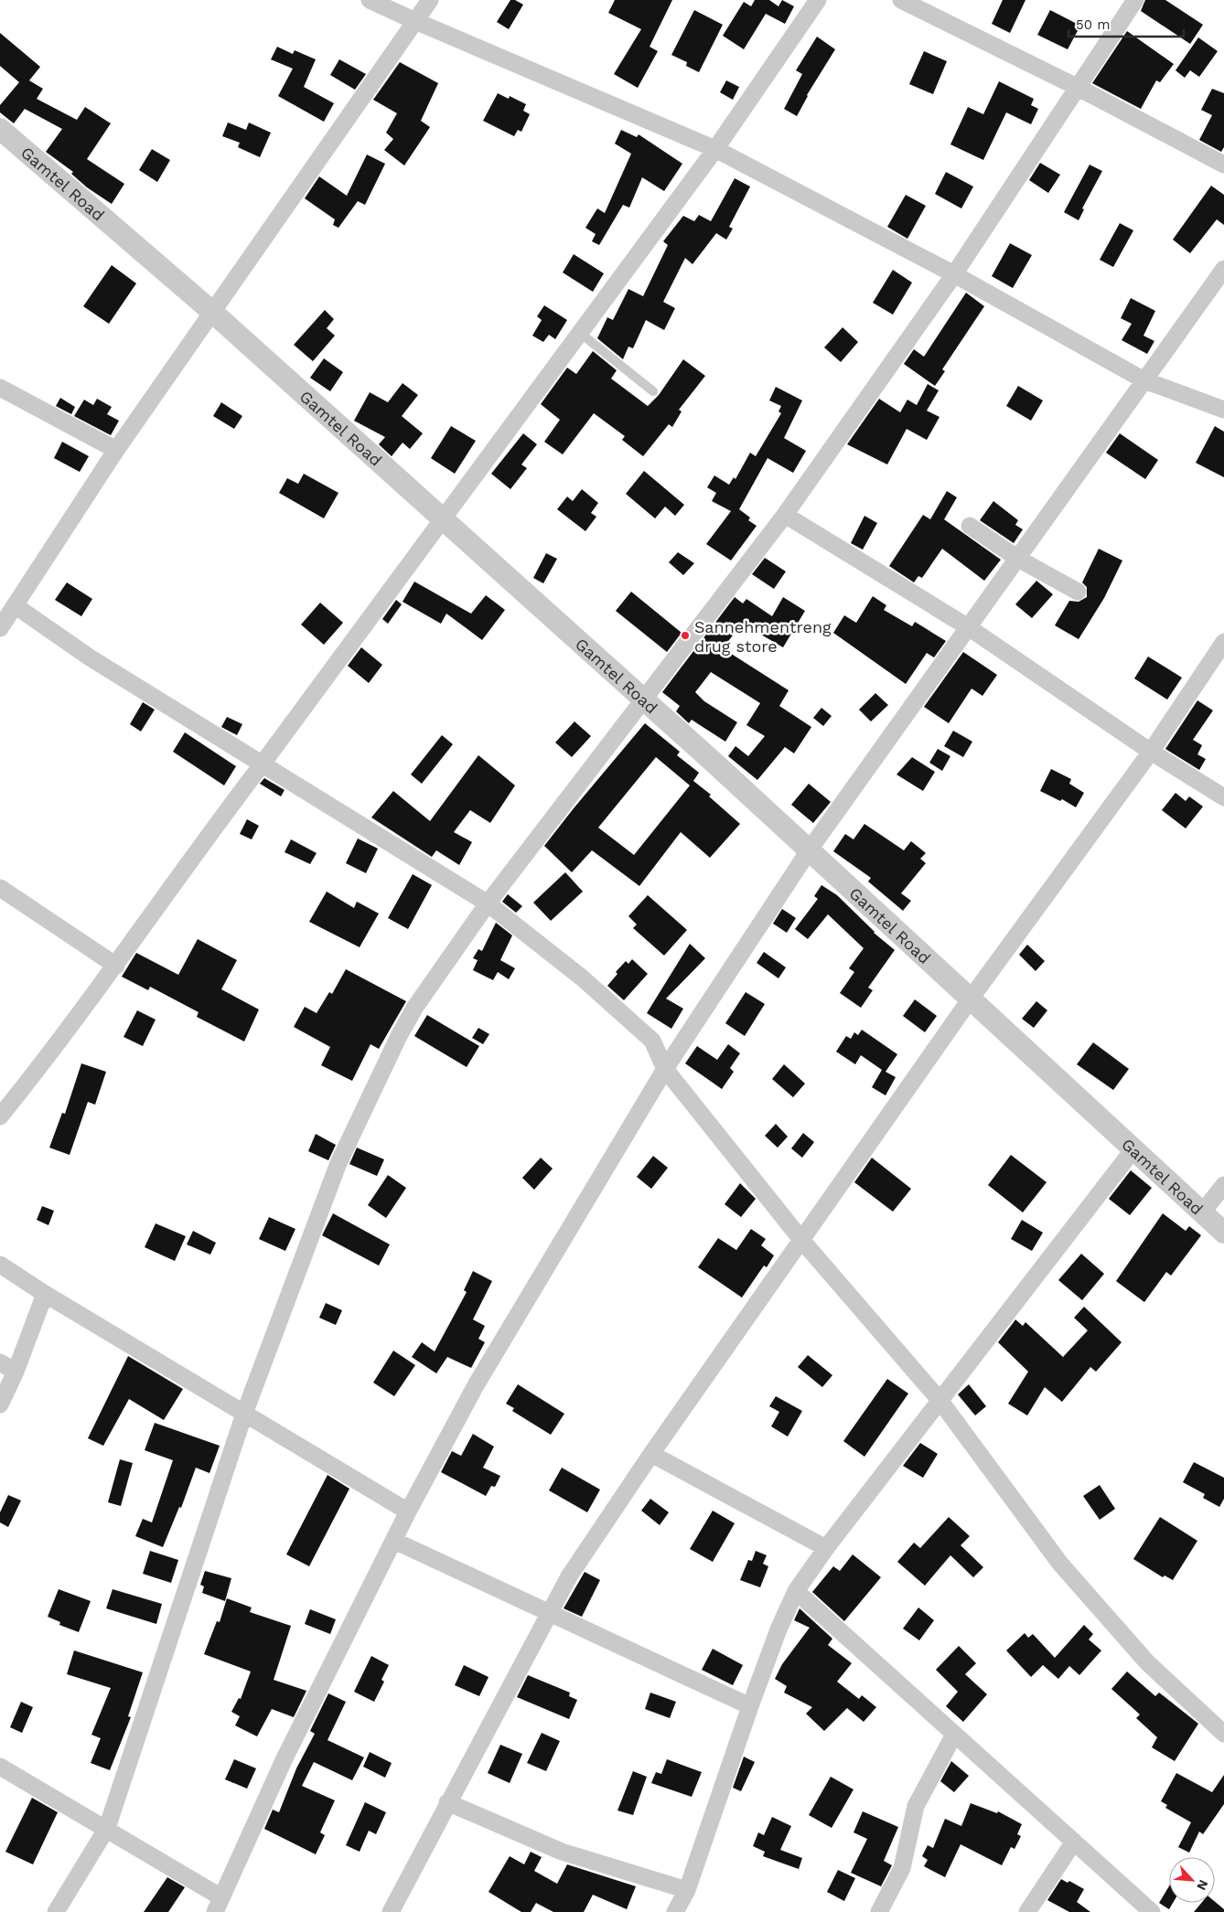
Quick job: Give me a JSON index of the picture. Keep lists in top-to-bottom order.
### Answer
{
  "streets": {
    "street": ["Gamtel Road"]
  },
  "places": ["Sannehmentreng drug store"],
  "scale_bar": "50 m",
  "north": "bottom right"
}
